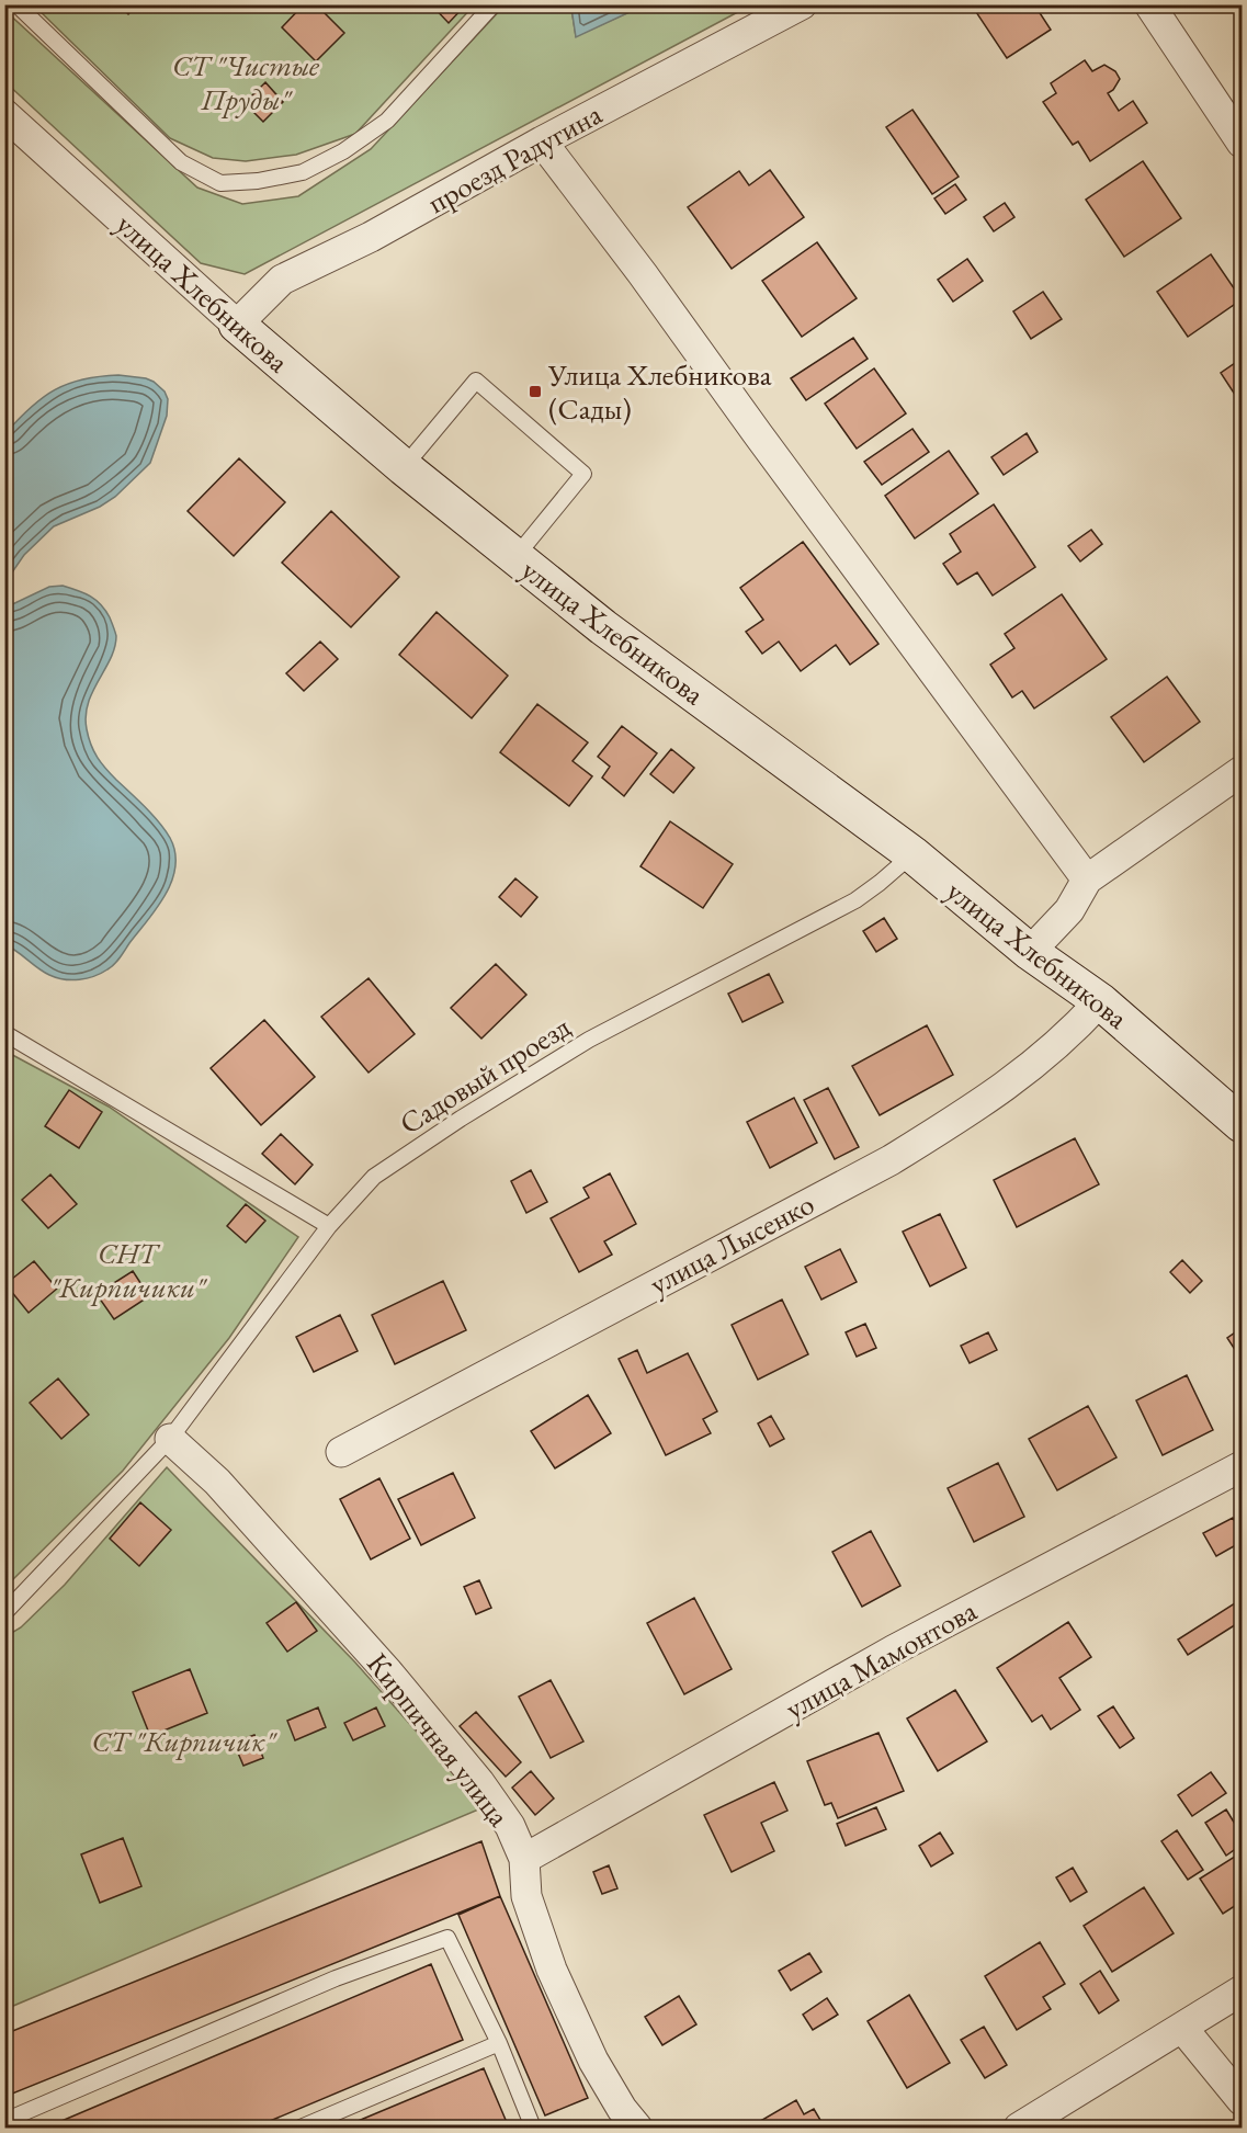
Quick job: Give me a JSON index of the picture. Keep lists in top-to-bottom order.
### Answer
{
  "streets": {
    "street": [
      "проезд Радугина",
      "улица Хлебникова",
      "улица Лысенко",
      "улица Мамонтова",
      "Кирпичная улица"
    ],
    "lane": ["Садовый проезд"]
  },
  "crossings": [
    ["проезд Радугина", "улица Хлебникова"],
    ["улица Хлебникова", "Садовый проезд"],
    ["улица Хлебникова", "улица Лысенко"],
    ["Садовый проезд", "Кирпичная улица"],
    ["улица Мамонтова", "Кирпичная улица"]
  ],
  "parks": ["СТ \"Чистые Пруды\"", "СНТ \"Кирпичики\"", "СТ \"Кирпичик\""],
  "places": {
    "transit": ["Улица Хлебникова (Сады)"]
  }
}
